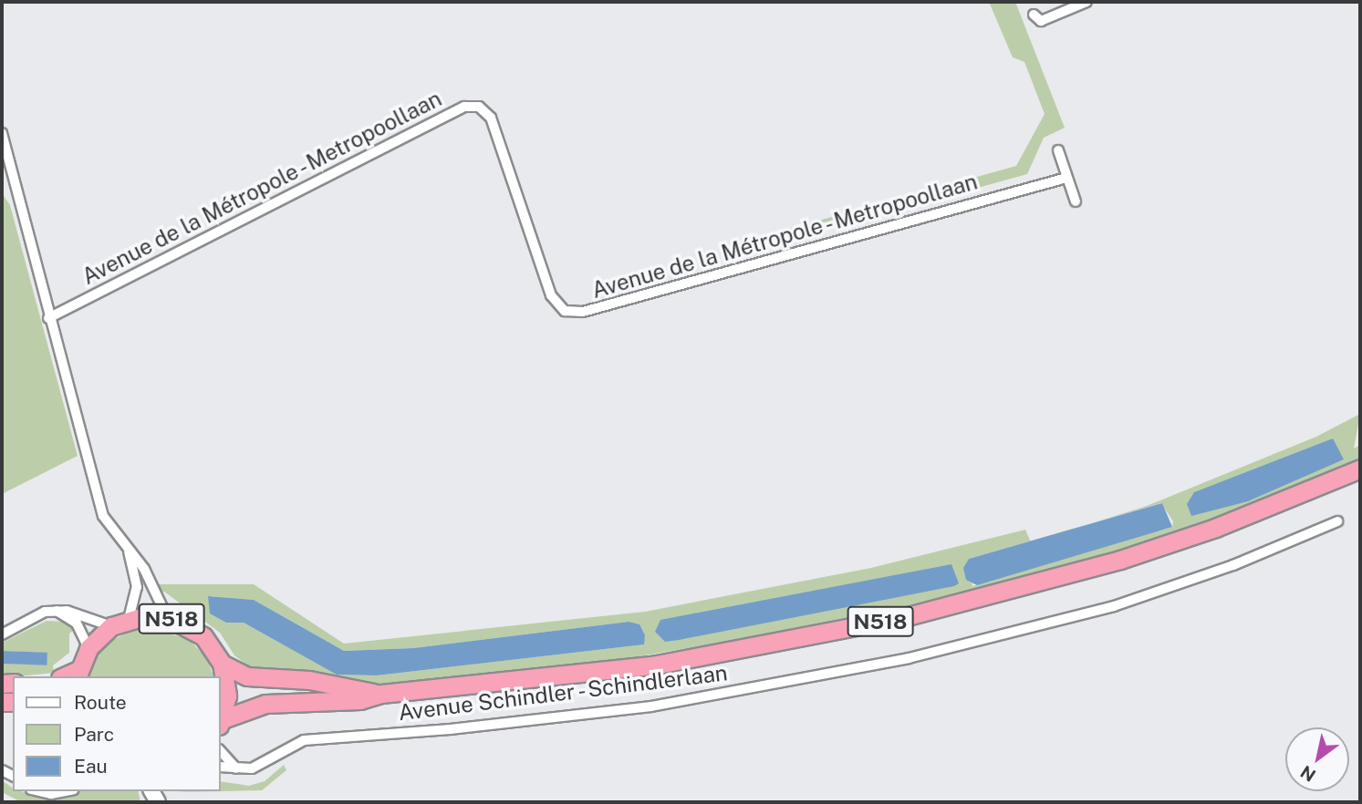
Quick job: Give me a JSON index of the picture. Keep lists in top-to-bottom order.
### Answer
{
  "streets": {
    "highway": ["N518"],
    "street": ["Avenue de la Métropole - Metropoollaan", "Avenue Schindler - Schindlerlaan"]
  },
  "legend": ["Route", "Parc", "Eau"],
  "north": "bottom left"
}
